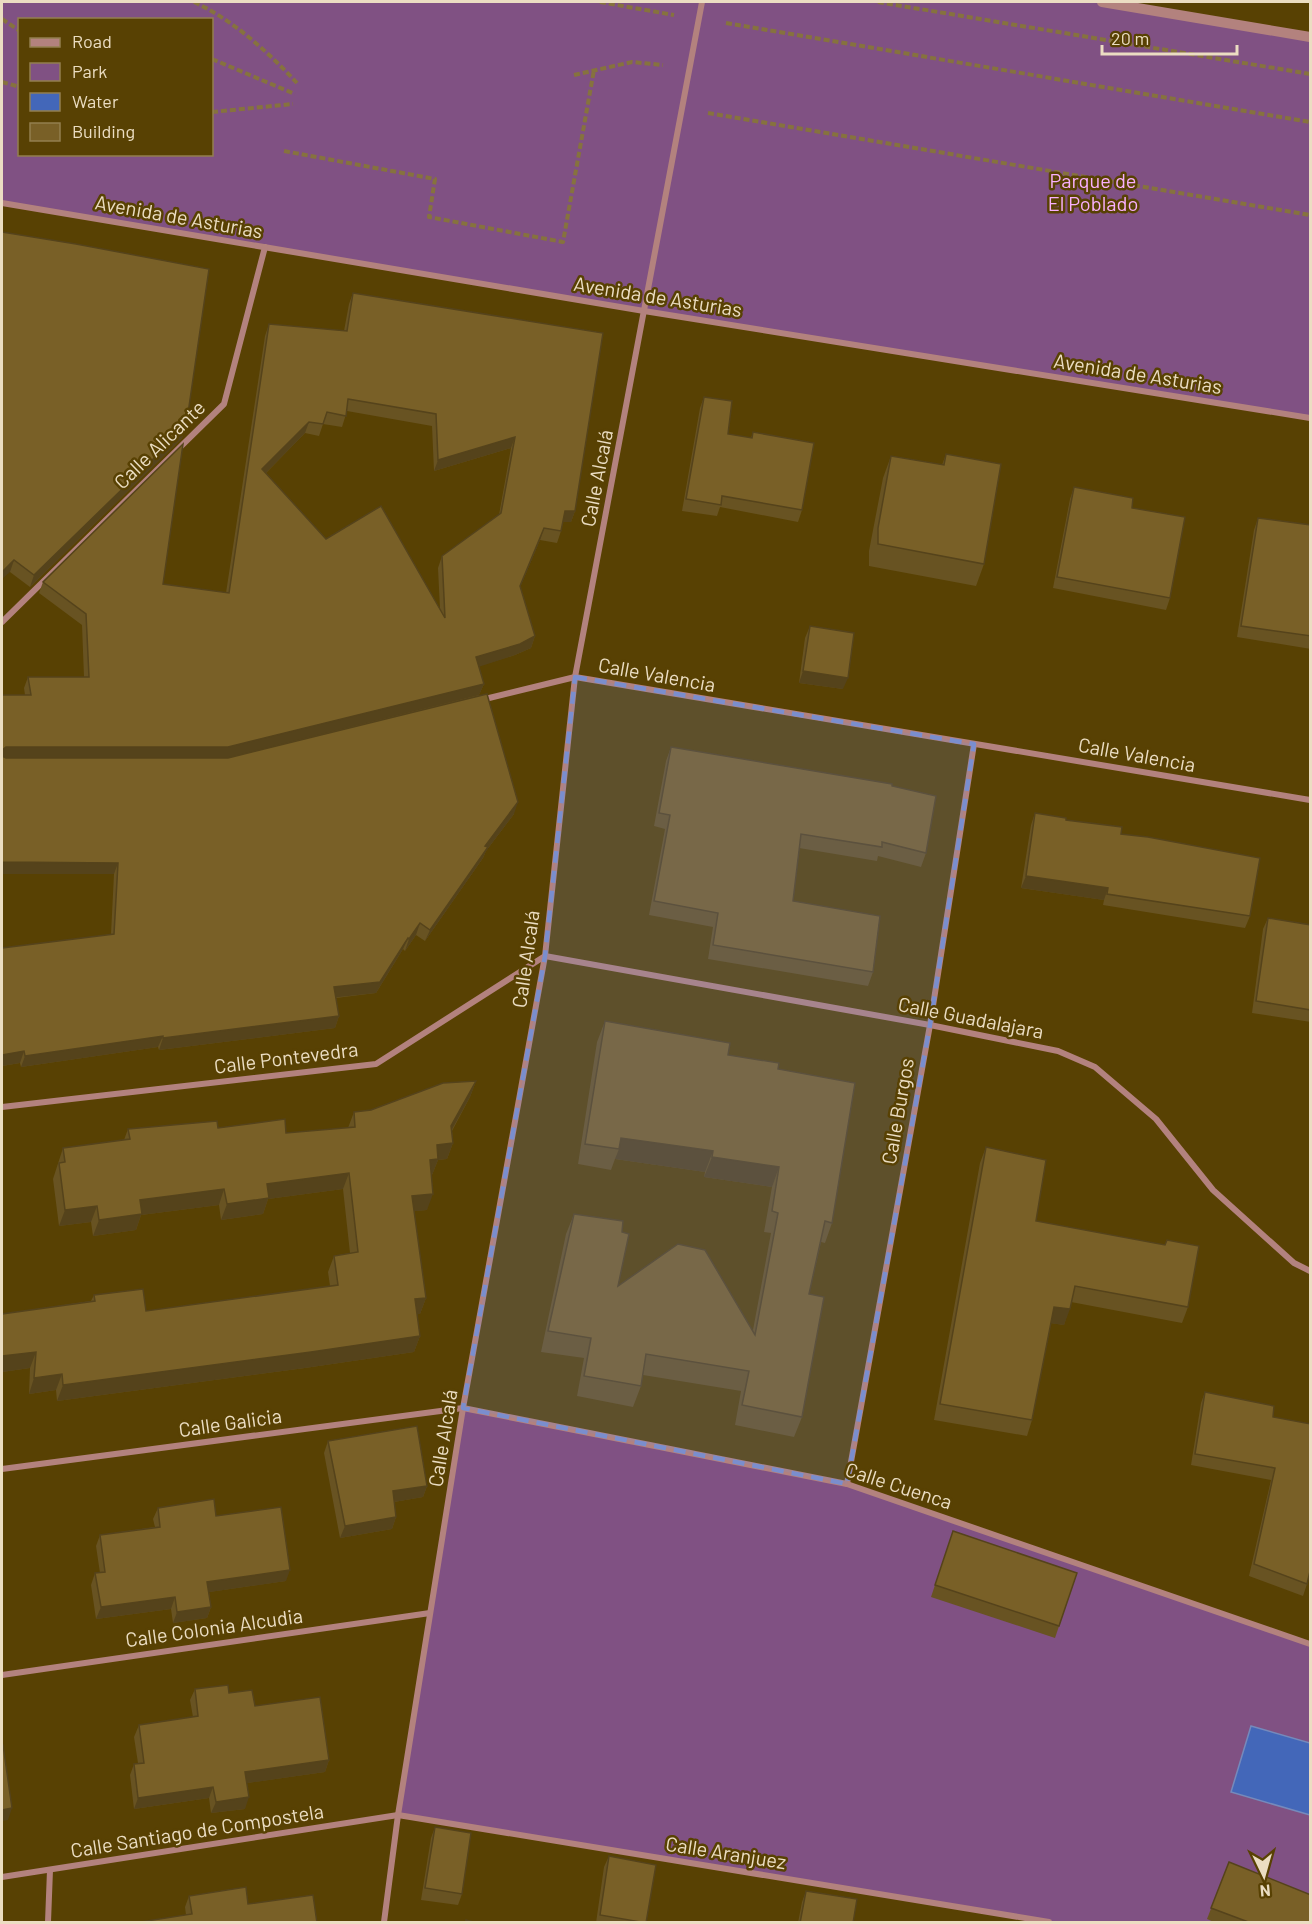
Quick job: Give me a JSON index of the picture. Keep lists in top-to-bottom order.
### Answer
{
  "streets": {
    "street": [
      "Avenida de Asturias",
      "Calle Alicante",
      "Calle Alcalá",
      "Calle Valencia",
      "Calle Guadalajara",
      "Calle Pontevedra",
      "Calle Burgos",
      "Calle Galicia",
      "Calle Cuenca",
      "Calle Colonia Alcudia",
      "Calle Santiago de Compostela",
      "Calle Aranjuez"
    ]
  },
  "crossings": [
    ["Avenida de Asturias", "Calle Alicante"],
    ["Avenida de Asturias", "Calle Alcalá"],
    ["Calle Alcalá", "Calle Valencia"],
    ["Calle Alcalá", "Calle Guadalajara"],
    ["Calle Alcalá", "Calle Pontevedra"],
    ["Calle Alcalá", "Calle Galicia"],
    ["Calle Alcalá", "Calle Cuenca"],
    ["Calle Alcalá", "Calle Colonia Alcudia"],
    ["Calle Alcalá", "Calle Santiago de Compostela"],
    ["Calle Alcalá", "Calle Aranjuez"],
    ["Calle Valencia", "Calle Burgos"],
    ["Calle Guadalajara", "Calle Pontevedra"],
    ["Calle Guadalajara", "Calle Burgos"],
    ["Calle Burgos", "Calle Cuenca"],
    ["Calle Galicia", "Calle Cuenca"],
    ["Calle Santiago de Compostela", "Calle Aranjuez"]
  ],
  "parks": ["Parque de El Poblado"],
  "legend": [
    "Road",
    "Park",
    "Water",
    "Building"
  ],
  "scale_bar": "20 m",
  "north": "bottom"
}
